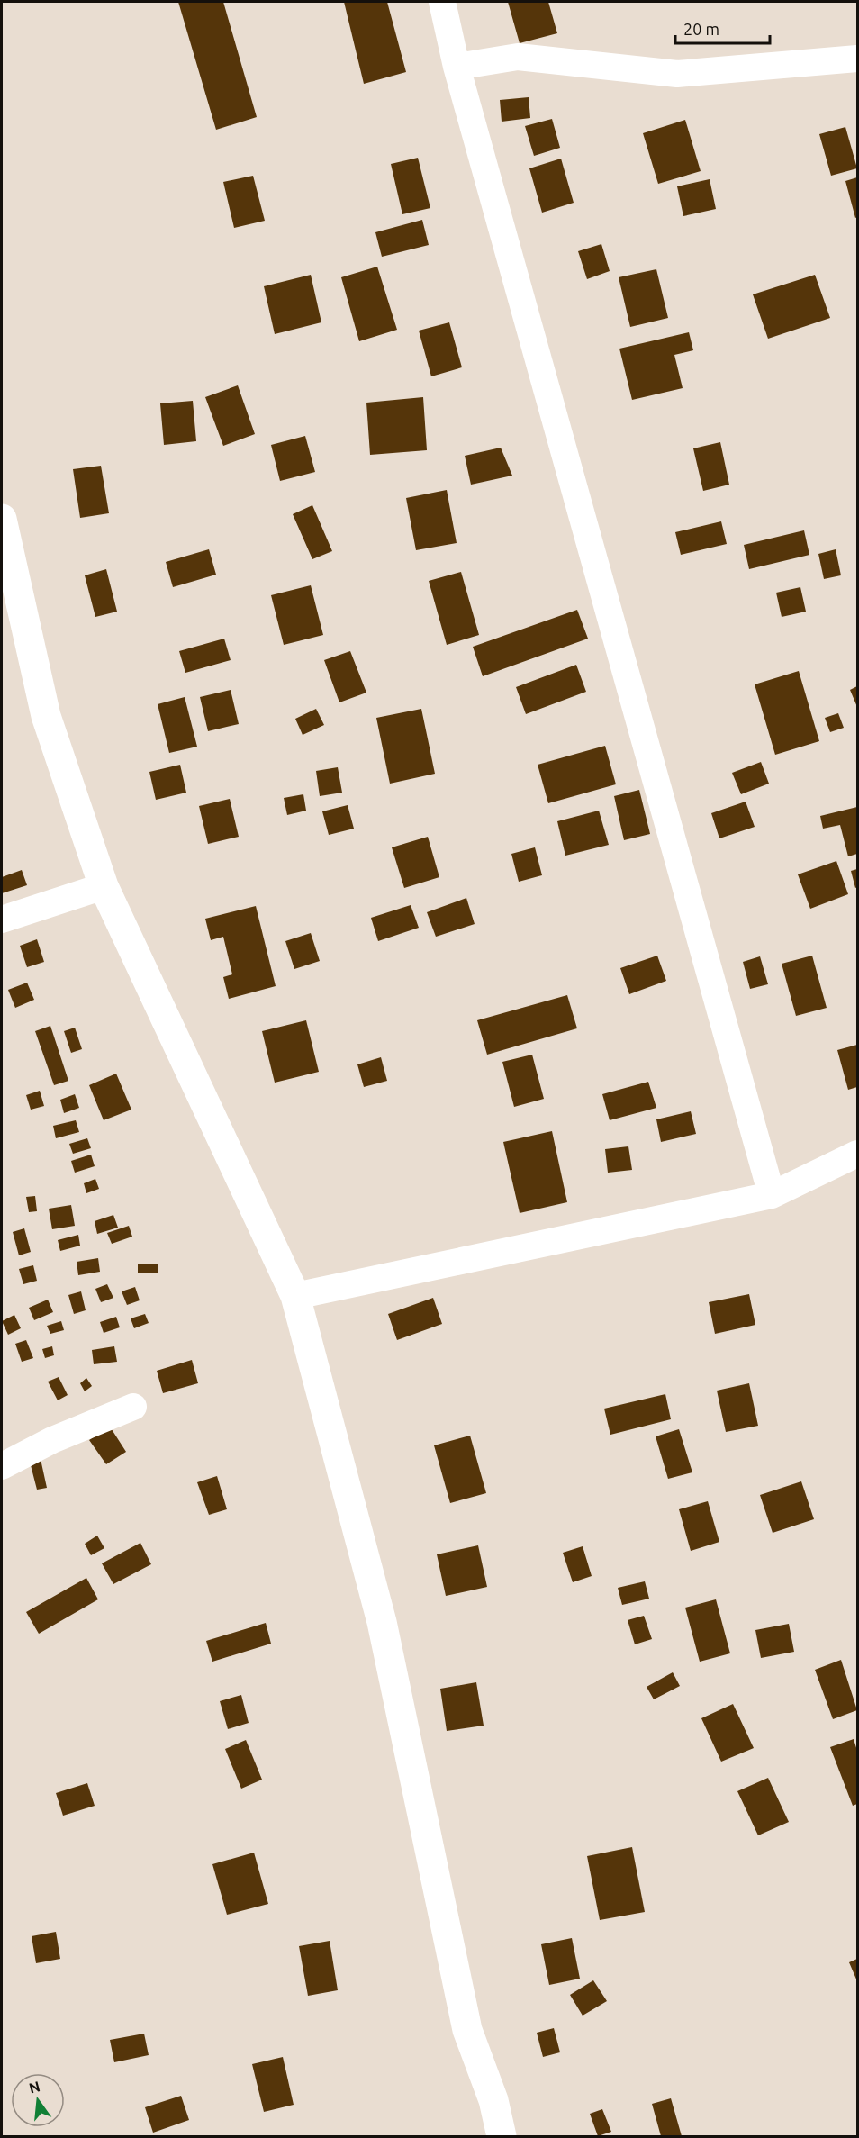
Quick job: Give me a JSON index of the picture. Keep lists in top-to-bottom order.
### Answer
{
  "scale_bar": "20 m",
  "north": "top"
}
